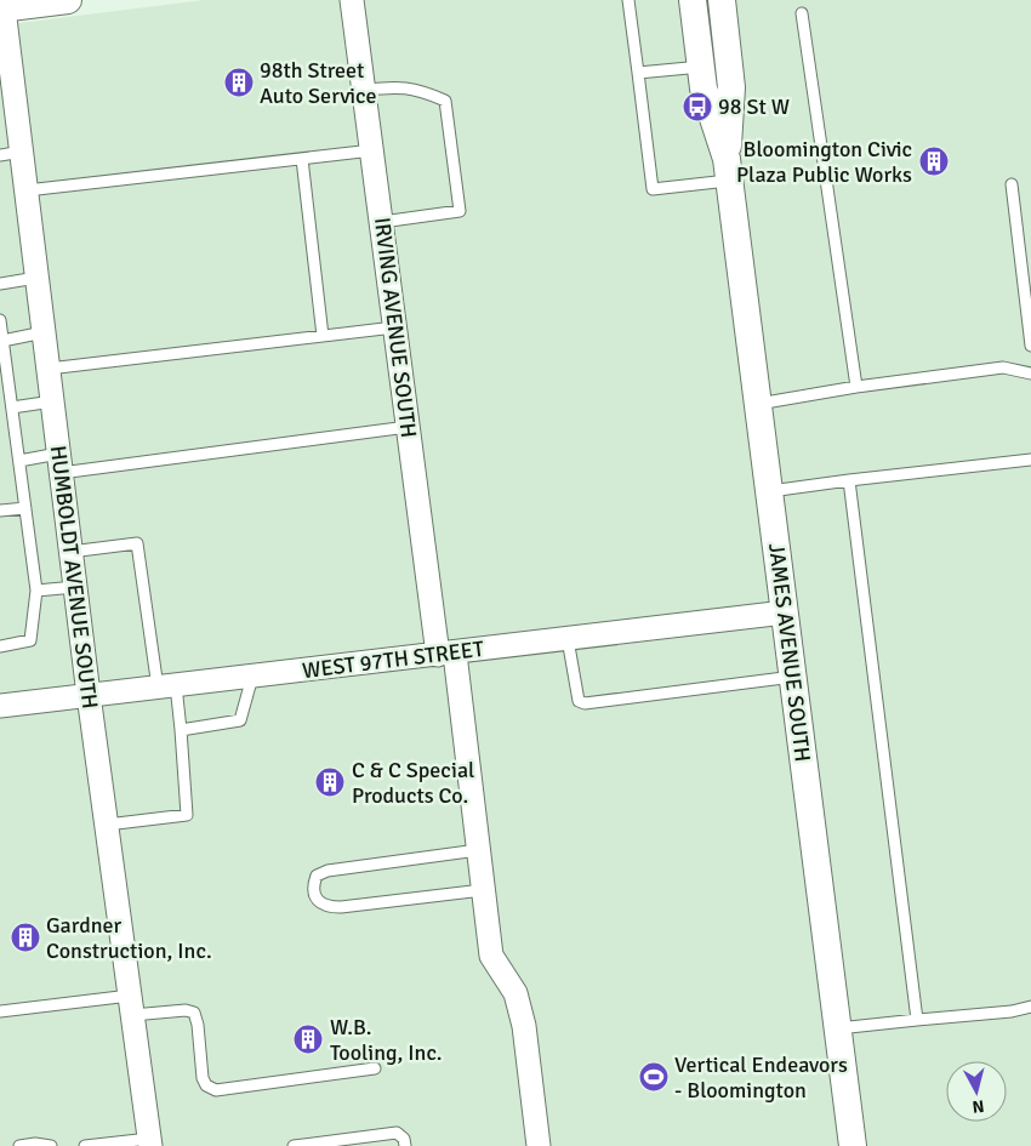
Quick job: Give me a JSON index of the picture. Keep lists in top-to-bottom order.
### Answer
{
  "streets": {
    "street": [
      "IRVING AVENUE SOUTH",
      "HUMBOLDT AVENUE SOUTH",
      "JAMES AVENUE SOUTH",
      "WEST 97TH STREET"
    ]
  },
  "crossings": [
    ["IRVING AVENUE SOUTH", "WEST 97TH STREET"],
    ["HUMBOLDT AVENUE SOUTH", "WEST 97TH STREET"],
    ["JAMES AVENUE SOUTH", "WEST 97TH STREET"]
  ],
  "places": {
    "building": [
      "98th Street Auto Service",
      "Bloomington Civic Plaza Public Works",
      "C & C Special Products Co.",
      "Gardner Construction, Inc.",
      "W.B. Tooling, Inc."
    ],
    "bus stop": ["98 St W"],
    "sports": ["Vertical Endeavors - Bloomington"]
  },
  "north": "bottom"
}
